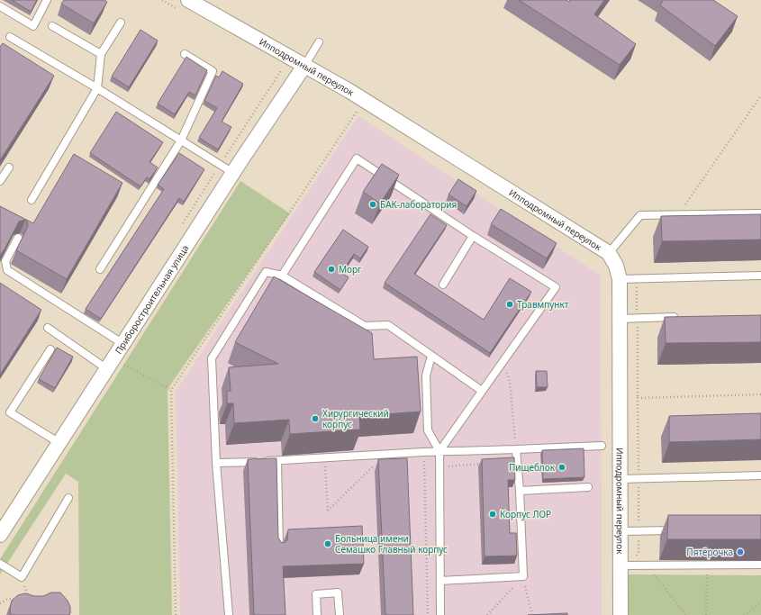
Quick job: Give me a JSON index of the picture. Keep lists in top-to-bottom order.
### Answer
{
  "streets": {
    "street": ["Ипподромный переулок", "Приборостроительная улица"]
  },
  "crossings": [
    ["Ипподромный переулок", "Приборостроительная улица"]
  ],
  "places": [
    "БАК-лаборатория",
    "Морг",
    "Травмпункт",
    "Хирургический корпус",
    "Пищеблок",
    "Корпус ЛОР",
    "Больница имени Семашко Главный корпус",
    "Пятёрочка"
  ]
}
